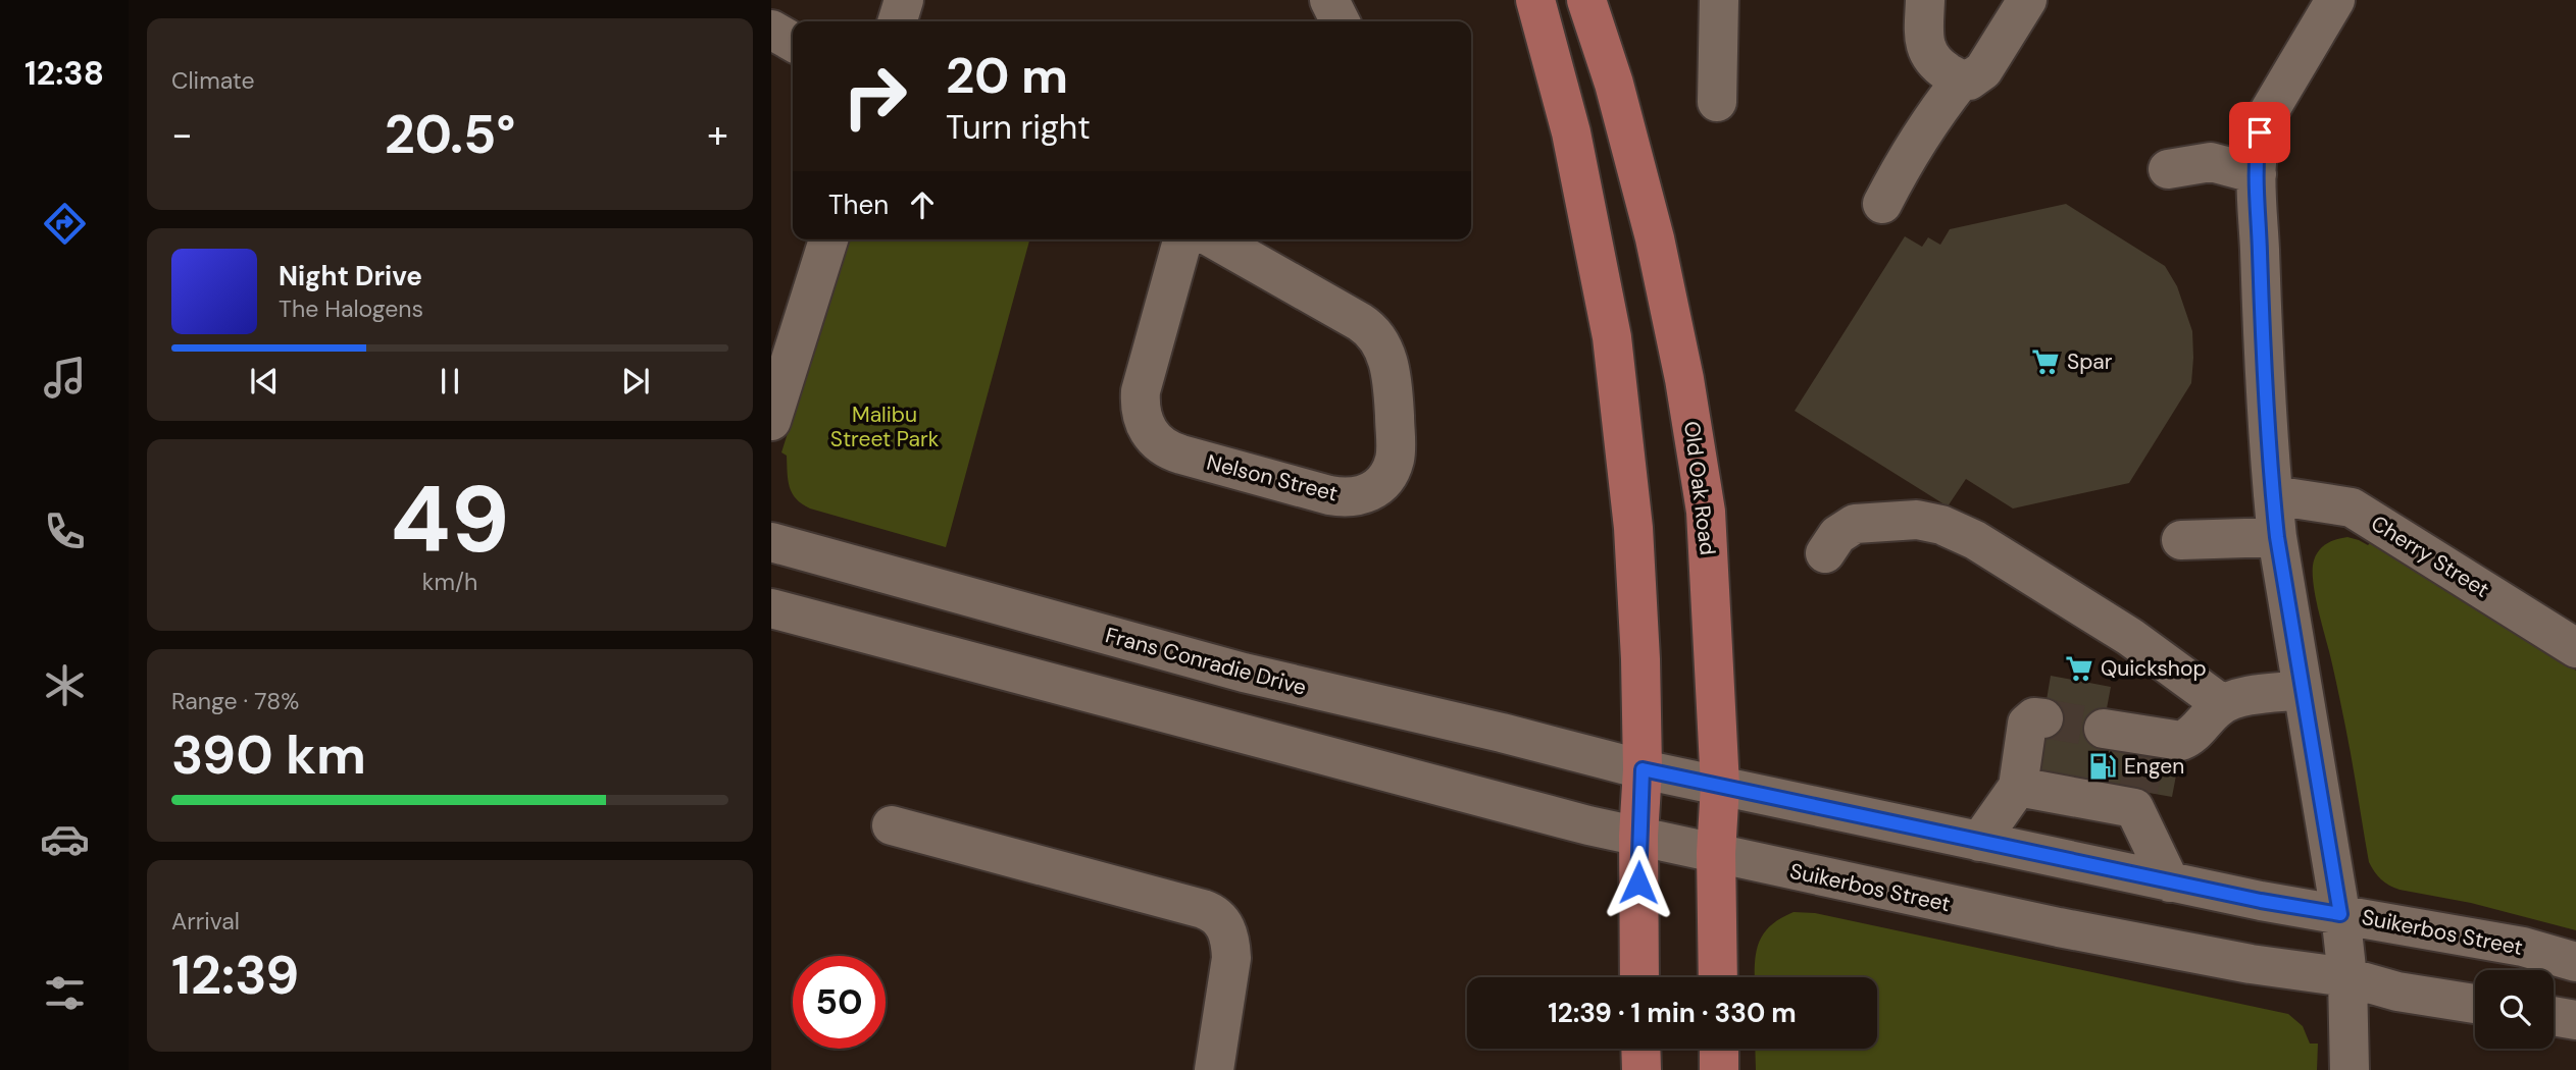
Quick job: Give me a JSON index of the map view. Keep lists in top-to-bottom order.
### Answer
{
  "streets": {
    "main road": ["Old Oak Road"],
    "street": [
      "Nelson Street",
      "Cherry Street",
      "Frans Conradie Drive",
      "Suikerbos Street"
    ]
  },
  "crossings": [
    ["Old Oak Road", "Frans Conradie Drive"],
    ["Old Oak Road", "Suikerbos Street"],
    ["Frans Conradie Drive", "Suikerbos Street"]
  ],
  "parks": ["Malibu Street Park"],
  "places": {
    "supermarket": ["Spar", "Quickshop"],
    "fuel station": ["Engen"]
  },
  "page": {
    "tabs": "12:38",
    "tile": [
      "Climate",
      ["49", "km/h"],
      ["Range · 78%", "390 km"],
      ["Arrival", "12:39"]
    ],
    "turn": ["20 m", "Turn right"],
    "heat": ["−", "20.5°", "+"],
    "then": "Then",
    "song": ["Night Drive", "The Halogens"],
    "limit": "50",
    "trip": "12:39 · 1 min · 330 m"
  }
}
